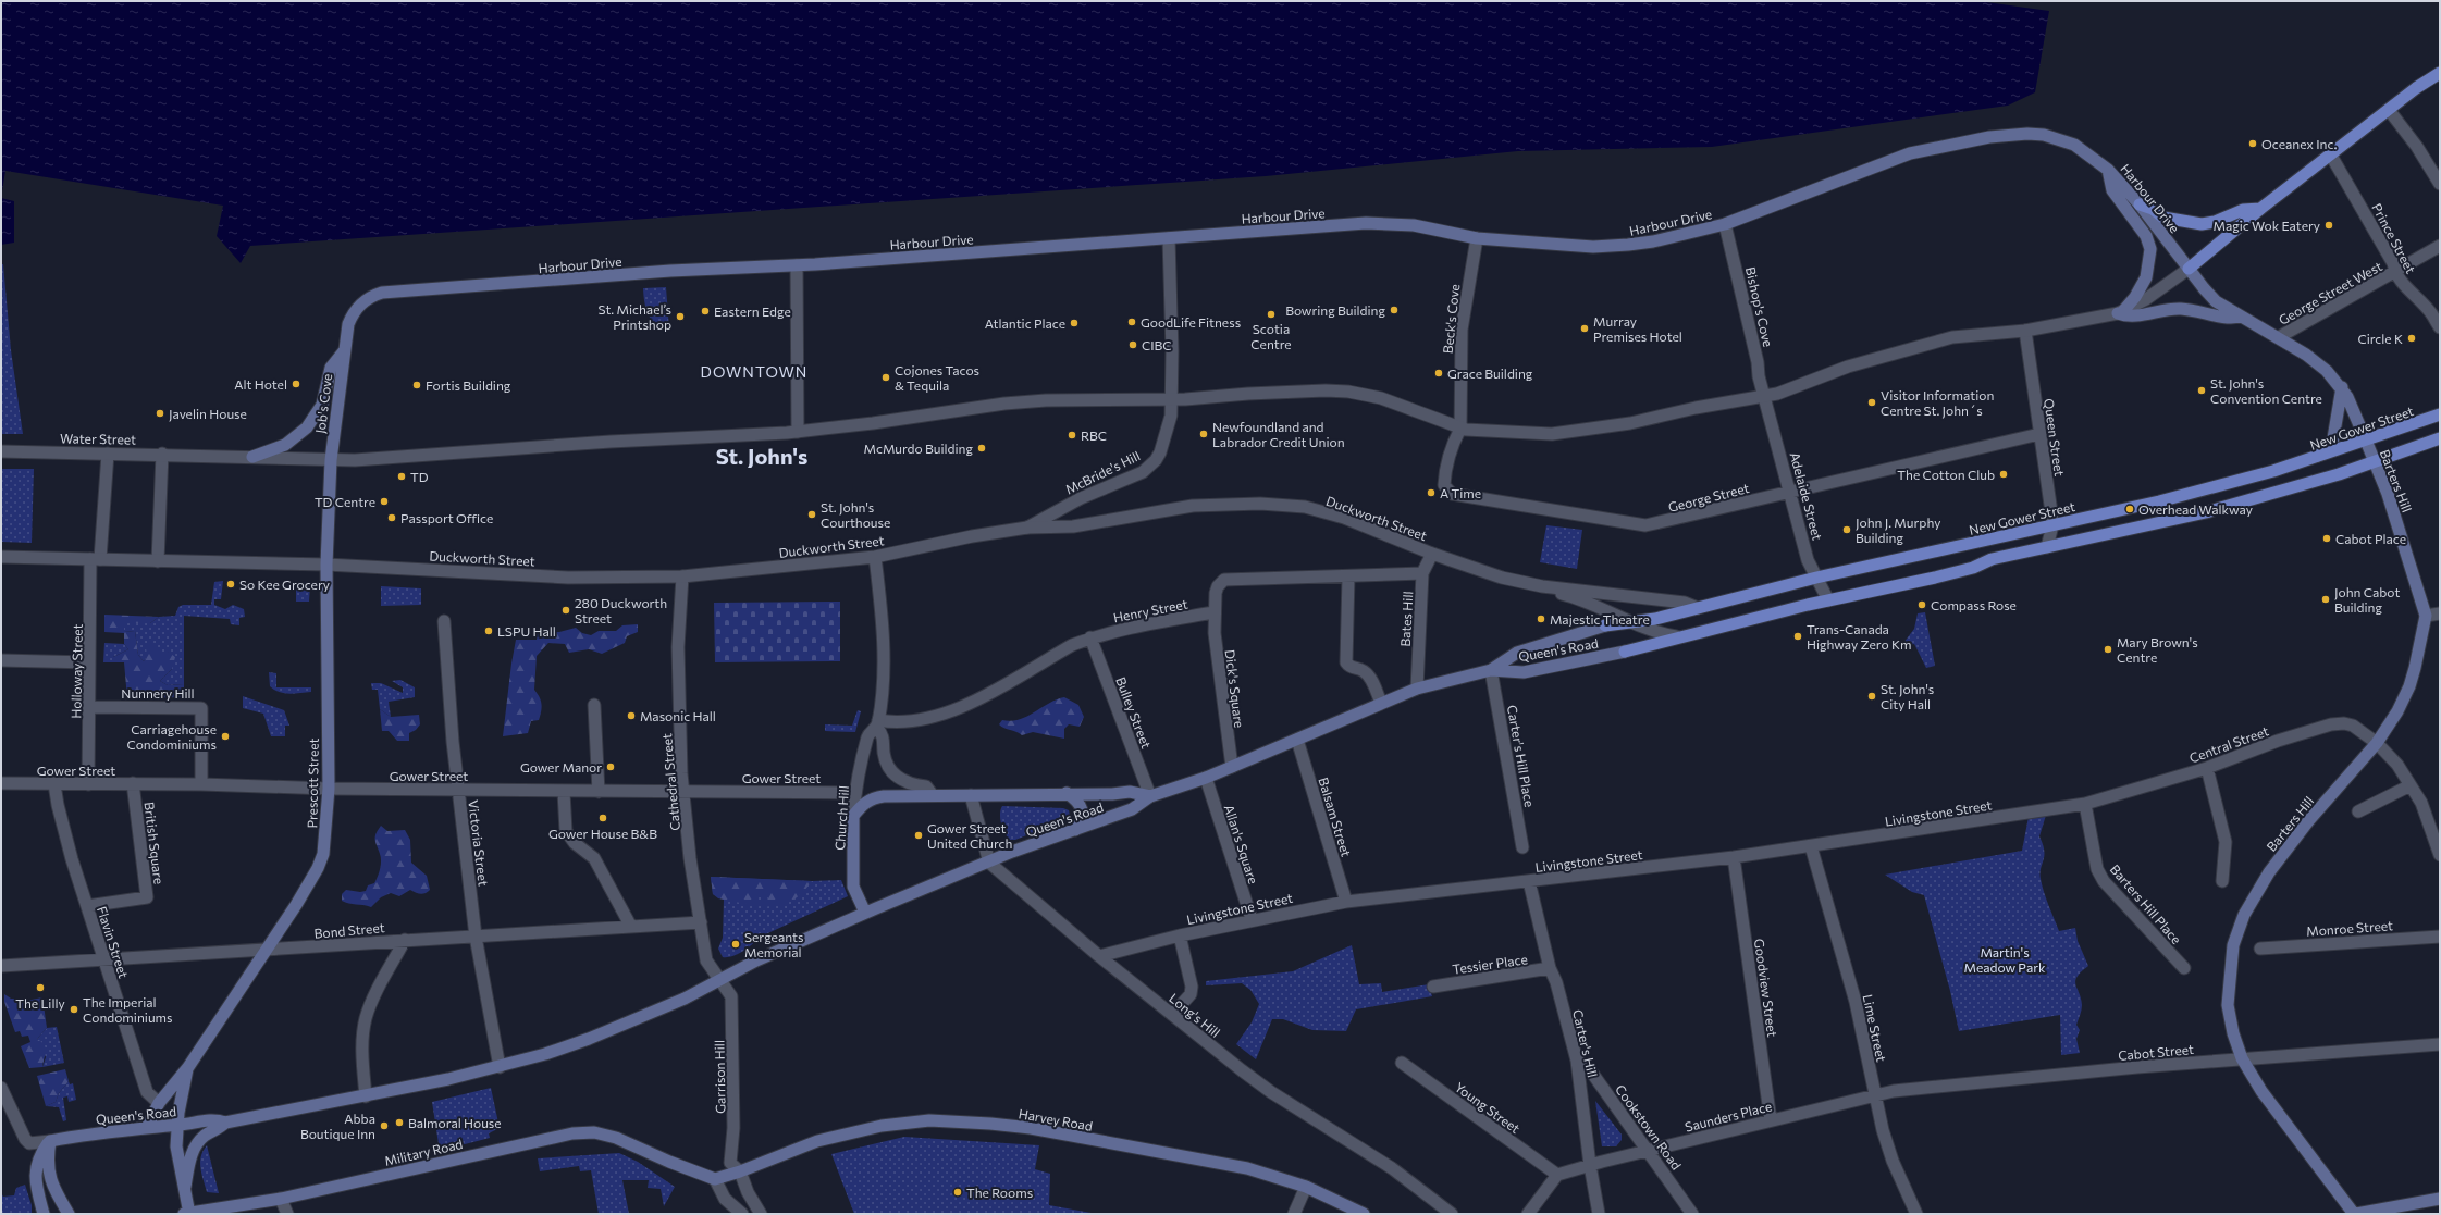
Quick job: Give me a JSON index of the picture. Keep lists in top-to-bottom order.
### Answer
{
  "streets": {
    "main road": [
      "Harbour Drive",
      "Job's Cove",
      "New Gower Street",
      "Barters Hill",
      "Queen's Road",
      "Prescott Street",
      "Church Hill",
      "Harvey Road",
      "Military Road"
    ],
    "street": [
      "Prince Street",
      "George Street West",
      "Bishop's Cove",
      "Beck's Cove",
      "Queen Street",
      "Water Street",
      "McBride's Hill",
      "Adelaide Street",
      "George Street",
      "Duckworth Street",
      "Henry Street",
      "Bates Hill",
      "Holloway Street",
      "Dick's Square",
      "Nunnery Hill",
      "Bulley Street",
      "Central Street",
      "Carter's Hill Place",
      "Gower Street",
      "Cathedral Street",
      "Livingstone Street",
      "Balsam Street",
      "British Square",
      "Victoria Street",
      "Allan's Square",
      "Barters Hill Place",
      "Monroe Street",
      "Bond Street",
      "Flavin Street",
      "Tessier Place",
      "Goodview Street",
      "Long's Hill",
      "Lime Street",
      "Carter's Hill",
      "Cabot Street",
      "Garrison Hill",
      "Young Street",
      "Saunders Place",
      "Cookstown Road"
    ]
  },
  "crossings": [
    ["Harbour Drive", "George Street West"],
    ["Harbour Drive", "Bishop's Cove"],
    ["Harbour Drive", "Beck's Cove"],
    ["Harbour Drive", "Job's Cove"],
    ["Harbour Drive", "Water Street"],
    ["Harbour Drive", "McBride's Hill"],
    ["Harbour Drive", "Barters Hill"],
    ["Prince Street", "George Street West"],
    ["Bishop's Cove", "Water Street"],
    ["Bishop's Cove", "Adelaide Street"],
    ["Beck's Cove", "Water Street"],
    ["Beck's Cove", "George Street"],
    ["Job's Cove", "Water Street"],
    ["Job's Cove", "Prescott Street"],
    ["New Gower Street", "Queen Street"],
    ["New Gower Street", "Barters Hill"],
    ["New Gower Street", "Adelaide Street"],
    ["New Gower Street", "Duckworth Street"],
    ["New Gower Street", "Queen's Road"],
    ["Queen Street", "Water Street"],
    ["Queen Street", "George Street"],
    ["Water Street", "McBride's Hill"],
    ["Water Street", "Adelaide Street"],
    ["Water Street", "George Street"],
    ["Water Street", "Holloway Street"],
    ["Water Street", "Prescott Street"],
    ["McBride's Hill", "Duckworth Street"],
    ["Barters Hill", "Central Street"],
    ["Barters Hill", "Cabot Street"],
    ["Adelaide Street", "George Street"],
    ["Duckworth Street", "Bates Hill"],
    ["Duckworth Street", "Queen's Road"],
    ["Duckworth Street", "Holloway Street"],
    ["Duckworth Street", "Cathedral Street"],
    ["Duckworth Street", "Prescott Street"],
    ["Duckworth Street", "Church Hill"],
    ["Henry Street", "Dick's Square"],
    ["Henry Street", "Bulley Street"],
    ["Henry Street", "Church Hill"],
    ["Queen's Road", "Bulley Street"],
    ["Queen's Road", "Carter's Hill Place"],
    ["Queen's Road", "Cathedral Street"],
    ["Queen's Road", "Prescott Street"],
    ["Queen's Road", "Church Hill"],
    ["Queen's Road", "Victoria Street"],
    ["Queen's Road", "Long's Hill"],
    ["Queen's Road", "Garrison Hill"],
    ["Holloway Street", "Nunnery Hill"],
    ["Holloway Street", "Gower Street"],
    ["Nunnery Hill", "Gower Street"],
    ["Central Street", "Livingstone Street"],
    ["Central Street", "Barters Hill Place"],
    ["Gower Street", "Cathedral Street"],
    ["Gower Street", "Prescott Street"],
    ["Gower Street", "Church Hill"],
    ["Gower Street", "British Square"],
    ["Gower Street", "Victoria Street"],
    ["Gower Street", "Flavin Street"],
    ["Cathedral Street", "Bond Street"],
    ["Cathedral Street", "Garrison Hill"],
    ["Prescott Street", "Bond Street"],
    ["Prescott Street", "Flavin Street"],
    ["Prescott Street", "Military Road"],
    ["Livingstone Street", "Balsam Street"],
    ["Livingstone Street", "Allan's Square"],
    ["Livingstone Street", "Barters Hill Place"],
    ["Livingstone Street", "Goodview Street"],
    ["Livingstone Street", "Long's Hill"],
    ["Livingstone Street", "Lime Street"],
    ["Livingstone Street", "Carter's Hill"],
    ["British Square", "Flavin Street"],
    ["Victoria Street", "Bond Street"],
    ["Bond Street", "Flavin Street"],
    ["Tessier Place", "Carter's Hill"],
    ["Goodview Street", "Saunders Place"],
    ["Lime Street", "Cabot Street"],
    ["Lime Street", "Saunders Place"],
    ["Carter's Hill", "Saunders Place"],
    ["Carter's Hill", "Cookstown Road"],
    ["Cabot Street", "Saunders Place"],
    ["Garrison Hill", "Harvey Road"],
    ["Young Street", "Saunders Place"],
    ["Saunders Place", "Cookstown Road"]
  ],
  "districts": ["DOWNTOWN", "St. John's"],
  "parks": ["Martin's Meadow Park"],
  "places": [
    "Oceanex Inc.",
    "Magic Wok Eatery",
    "Bowring Building",
    "Eastern Edge",
    "Scotia Centre",
    "St. Michael’s Printshop",
    "GoodLife Fitness",
    "Atlantic Place",
    "Murray Premises Hotel",
    "Circle K",
    "CIBC",
    "Grace Building",
    "Cojones Tacos & Tequila",
    "Alt Hotel",
    "Fortis Building",
    "St. John's Convention Centre",
    "Visitor Information Centre St. John´s",
    "Javelin House",
    "Newfoundland and Labrador Credit Union",
    "RBC",
    "McMurdo Building",
    "The Cotton Club",
    "TD",
    "A Time",
    "TD Centre",
    "Overhead Walkway",
    "St. John's Courthouse",
    "Passport Office",
    "John J. Murphy Building",
    "Cabot Place",
    "So Kee Grocery",
    "John Cabot Building",
    "Compass Rose",
    "280 Duckworth Street",
    "Majestic Theatre",
    "LSPU Hall",
    "Trans-Canada Highway Zero Km",
    "Mary Brown's Centre",
    "St. John's City Hall",
    "Masonic Hall",
    "Carriagehouse Condominiums",
    "Gower Manor",
    "Gower House B&B",
    "Gower Street United Church",
    "Sergeants Memorial",
    "The Lilly",
    "The Imperial Condominiums",
    "Balmoral House",
    "Abba Boutique Inn",
    "The Rooms"
  ]
}
